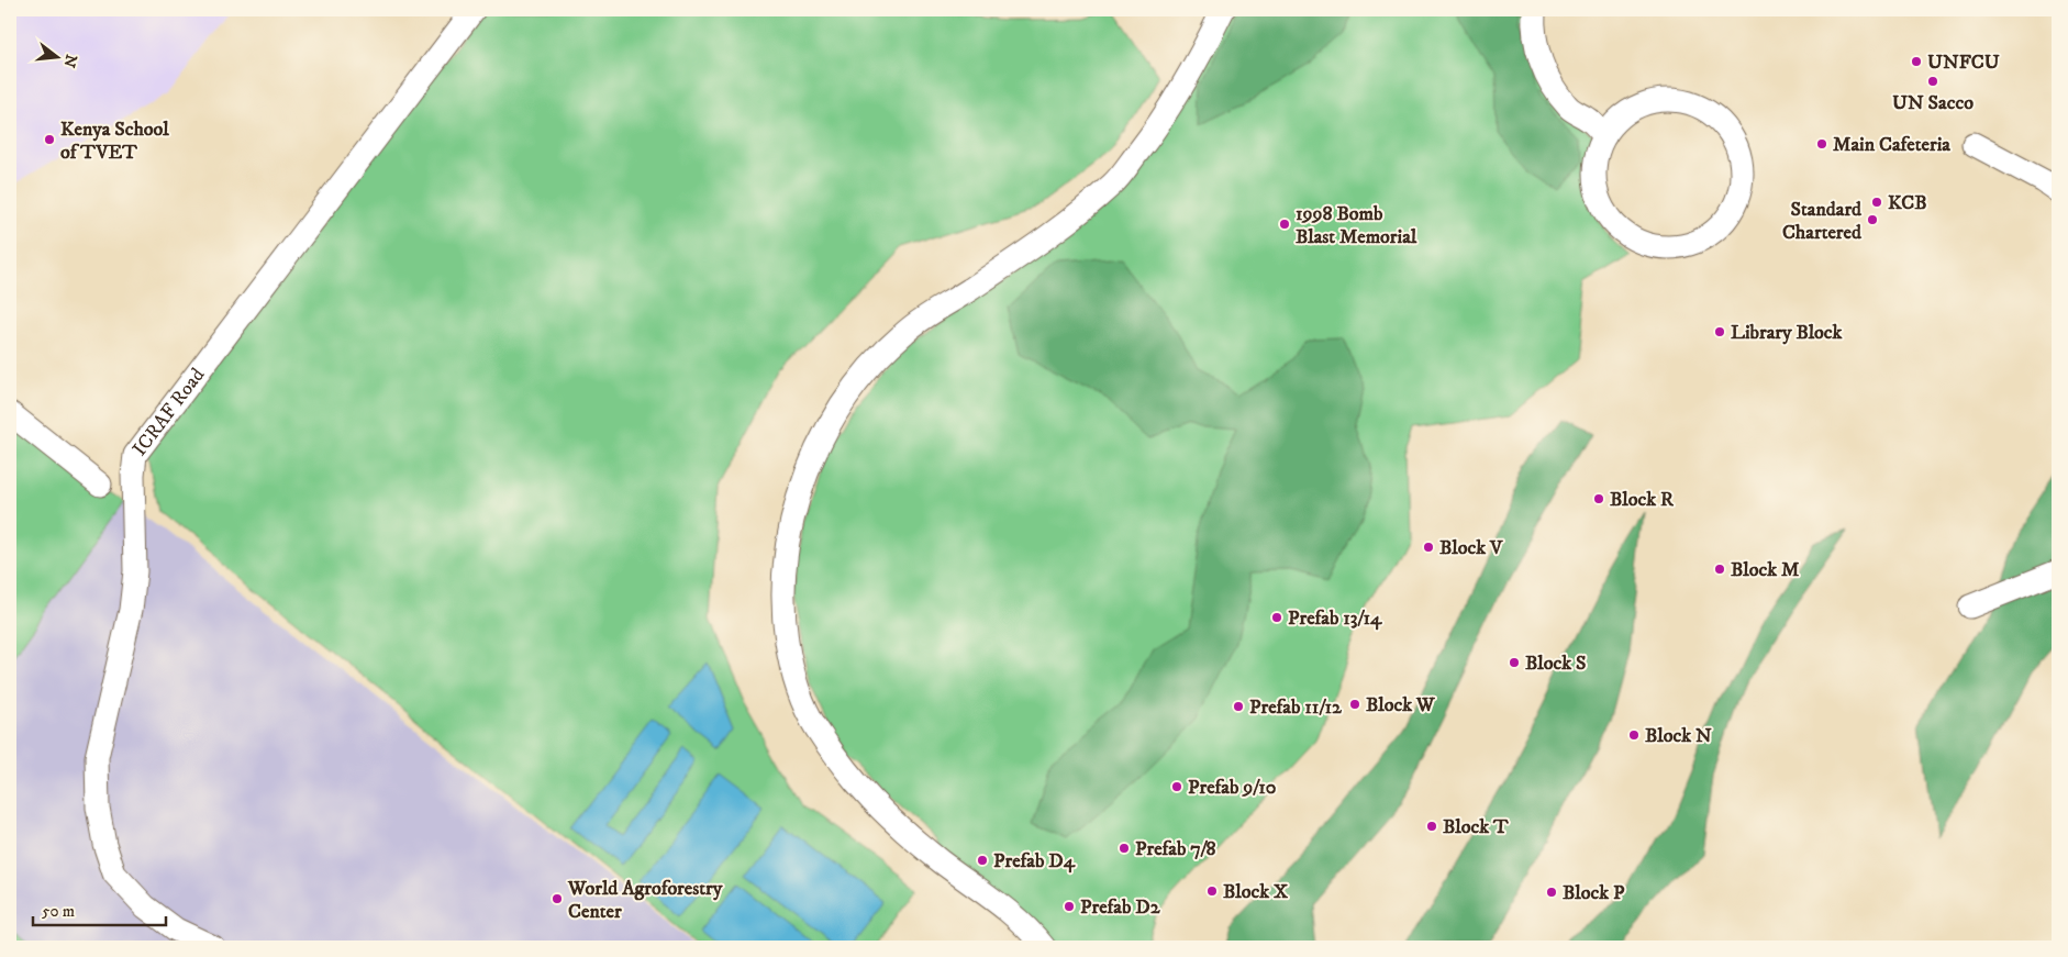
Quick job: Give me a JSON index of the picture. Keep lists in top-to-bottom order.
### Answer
{
  "streets": {
    "lane": ["ICRAF Road"]
  },
  "places": [
    "UNFCU",
    "UN Sacco",
    "Kenya School of TVET",
    "Main Cafeteria",
    "KCB",
    "Standard Chartered",
    "1998 Bomb Blast Memorial",
    "Library Block",
    "Block R",
    "Block V",
    "Block M",
    "Prefab 13/14",
    "Block S",
    "Block W",
    "Prefab 11/12",
    "Block N",
    "Prefab 9/10",
    "Block T",
    "Prefab 7/8",
    "Prefab D4",
    "Block X",
    "Block P",
    "World Agroforestry Center",
    "Prefab D2"
  ],
  "scale_bar": "50 m",
  "north": "right"
}
